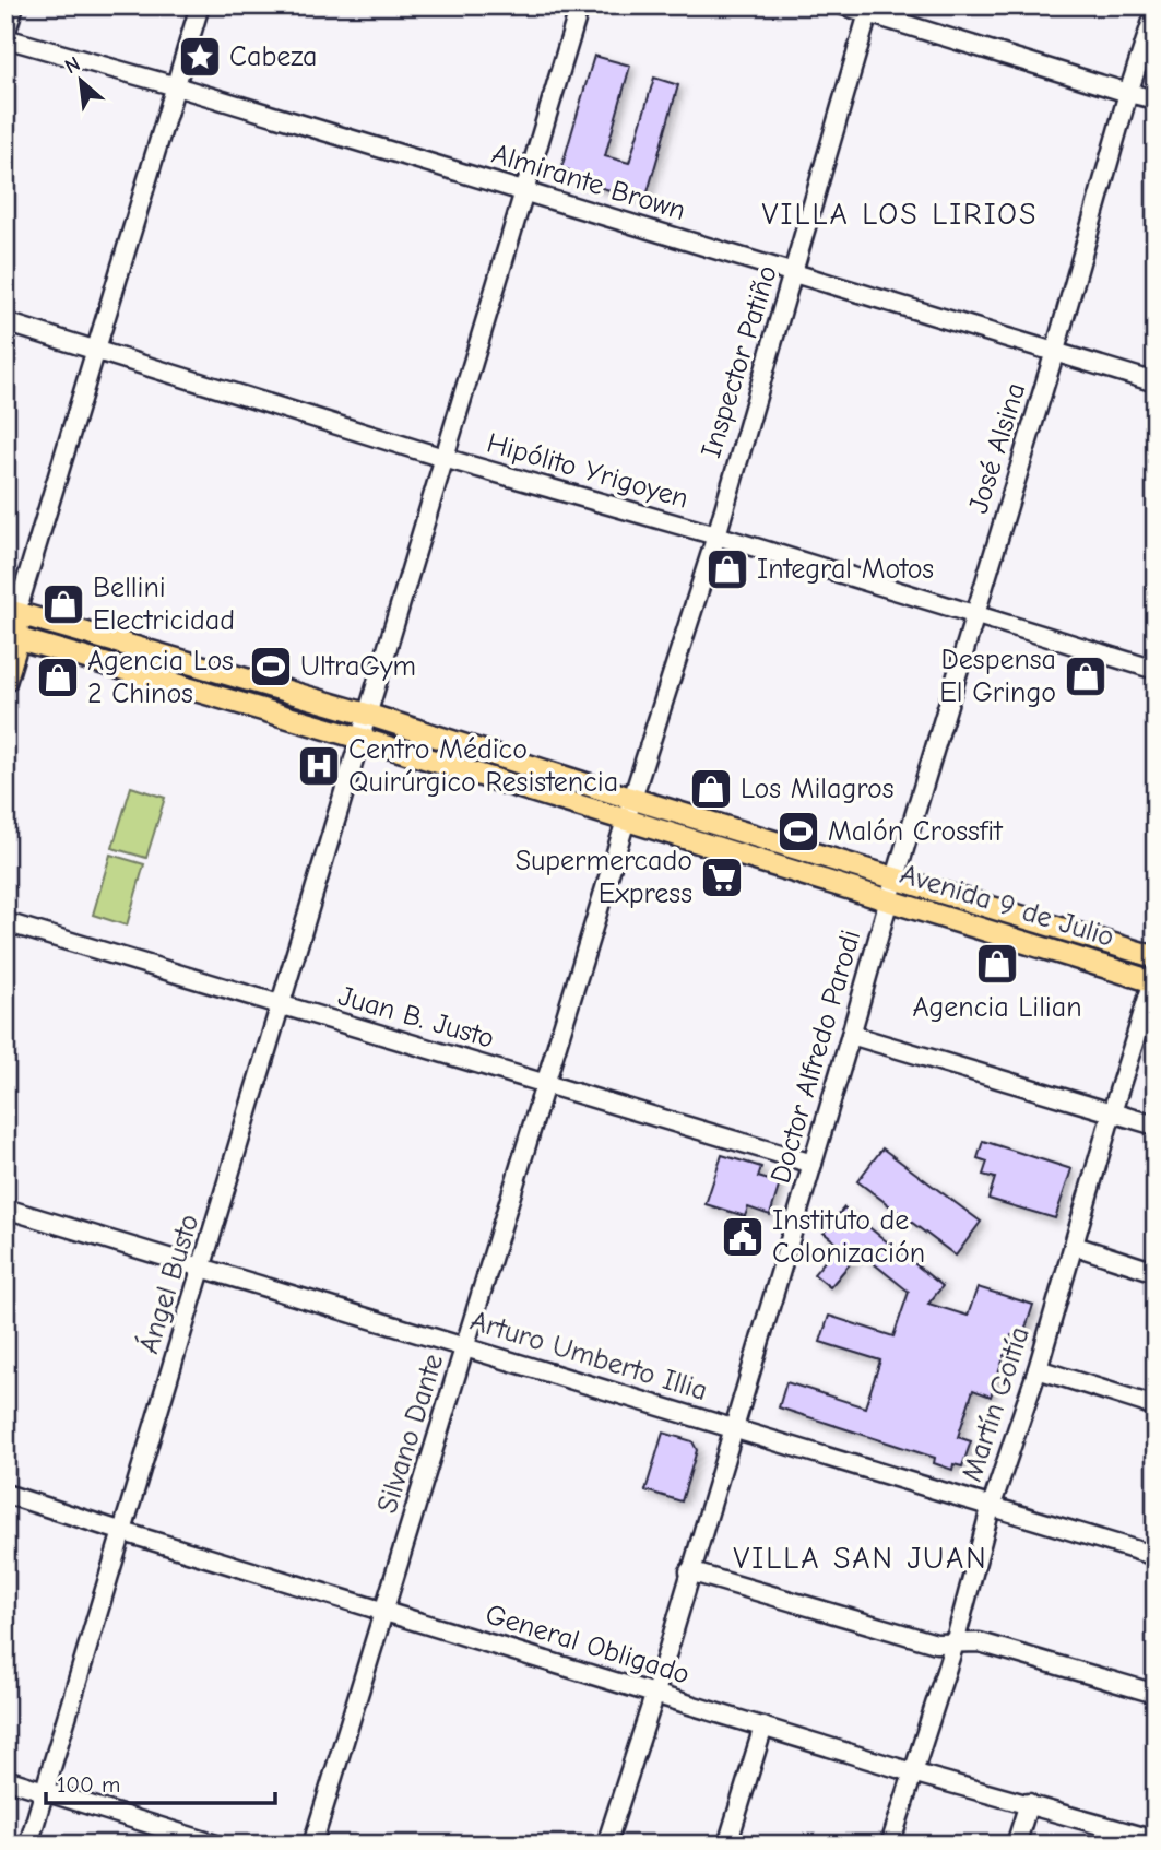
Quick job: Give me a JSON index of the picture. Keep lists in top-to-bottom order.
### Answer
{
  "streets": {
    "main road": ["Avenida 9 de Julio"],
    "street": [
      "Almirante Brown",
      "Inspector Patiño",
      "José Alsina",
      "Hipólito Yrigoyen",
      "Juan B. Justo",
      "Doctor Alfredo Parodi",
      "Ángel Busto",
      "Arturo Umberto Illia",
      "Martín Goitía",
      "Silvano Dante",
      "General Obligado"
    ]
  },
  "crossings": [
    ["Almirante Brown", "Inspector Patiño"],
    ["Almirante Brown", "José Alsina"],
    ["Almirante Brown", "Ángel Busto"],
    ["Inspector Patiño", "Hipólito Yrigoyen"],
    ["Inspector Patiño", "Avenida 9 de Julio"],
    ["Inspector Patiño", "Silvano Dante"],
    ["José Alsina", "Hipólito Yrigoyen"],
    ["José Alsina", "Avenida 9 de Julio"],
    ["José Alsina", "Doctor Alfredo Parodi"],
    ["Hipólito Yrigoyen", "Ángel Busto"],
    ["Avenida 9 de Julio", "Doctor Alfredo Parodi"],
    ["Avenida 9 de Julio", "Ángel Busto"],
    ["Avenida 9 de Julio", "Martín Goitía"],
    ["Avenida 9 de Julio", "Silvano Dante"],
    ["Juan B. Justo", "Doctor Alfredo Parodi"],
    ["Juan B. Justo", "Ángel Busto"],
    ["Juan B. Justo", "Silvano Dante"],
    ["Doctor Alfredo Parodi", "Arturo Umberto Illia"],
    ["Doctor Alfredo Parodi", "General Obligado"],
    ["Ángel Busto", "Arturo Umberto Illia"],
    ["Ángel Busto", "General Obligado"],
    ["Arturo Umberto Illia", "Martín Goitía"],
    ["Arturo Umberto Illia", "Silvano Dante"],
    ["Martín Goitía", "General Obligado"],
    ["Silvano Dante", "General Obligado"]
  ],
  "districts": ["VILLA LOS LIRIOS", "VILLA SAN JUAN"],
  "places": {
    "place": ["Cabeza"],
    "shop": [
      "Integral Motos",
      "Bellini Electricidad",
      "Despensa El Gringo",
      "Agencia Los 2 Chinos",
      "Los Milagros",
      "Agencia Lilian"
    ],
    "sports": ["UltraGym", "Malón Crossfit"],
    "hospital": ["Centro Médico Quirúrgico Resistencia"],
    "supermarket": ["Supermercado Express"],
    "public building": ["Instituto de Colonización"]
  },
  "scale_bar": "100 m",
  "north": "top left"
}
